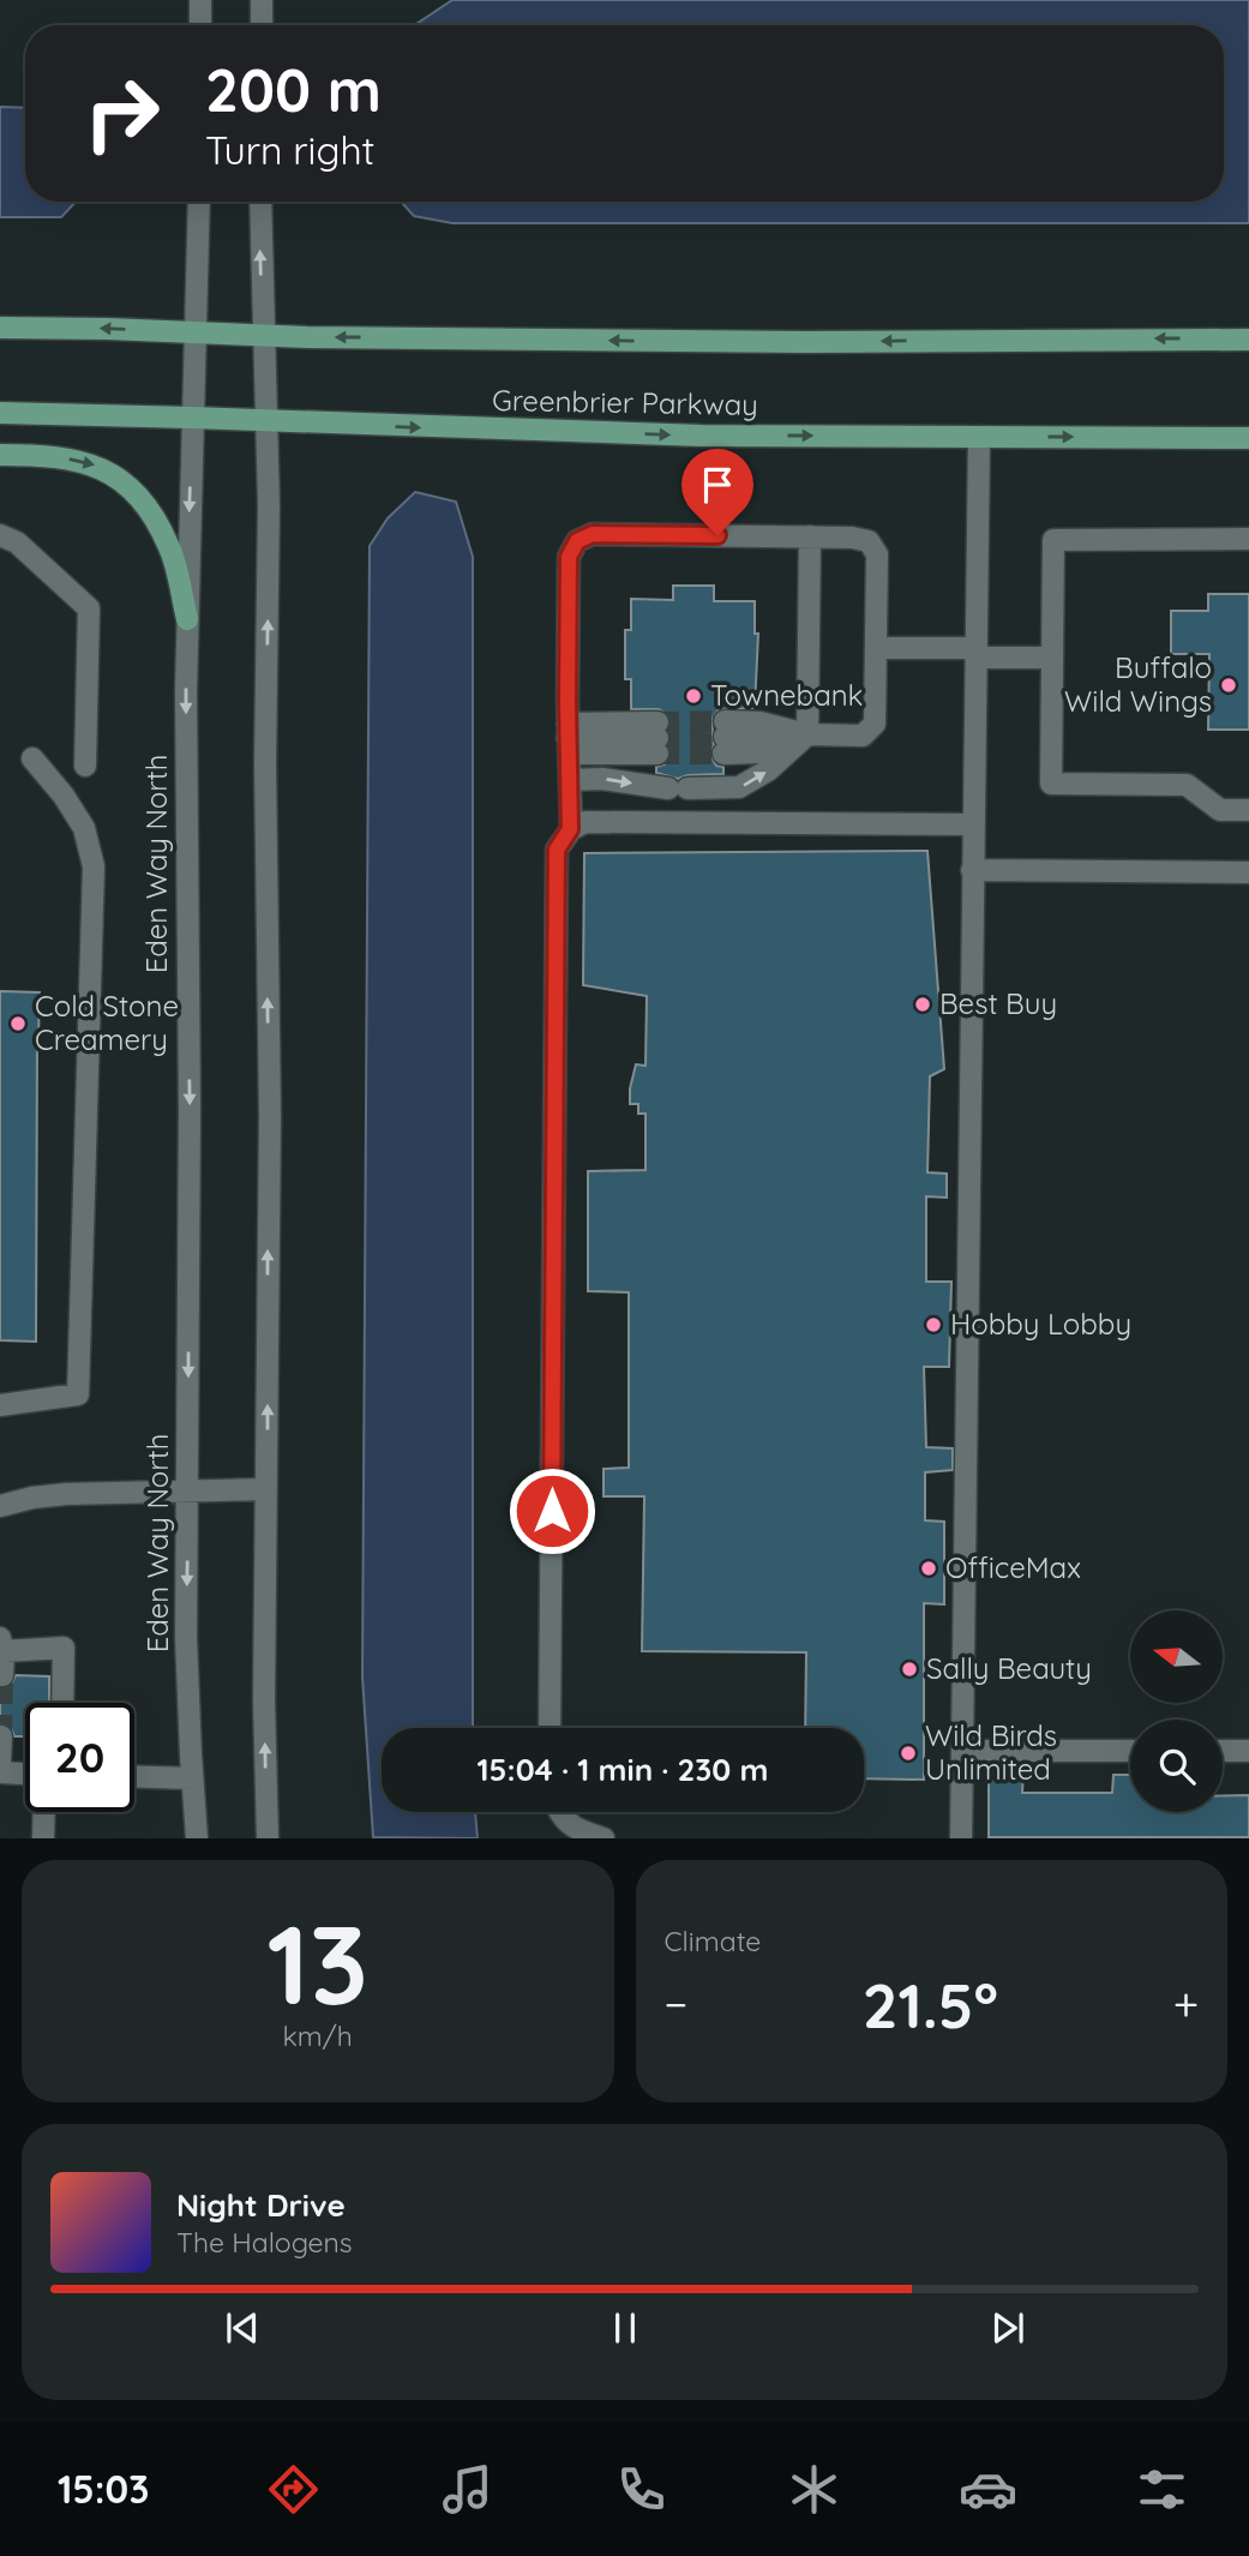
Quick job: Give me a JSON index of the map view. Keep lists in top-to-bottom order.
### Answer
{
  "streets": {
    "main road": ["Greenbrier Parkway"],
    "street": ["Eden Way North"]
  },
  "crossings": [
    ["Greenbrier Parkway", "Eden Way North"]
  ],
  "places": [
    "Buffalo Wild Wings",
    "Townebank",
    "Best Buy",
    "Cold Stone Creamery",
    "Hobby Lobby",
    "OfficeMax",
    "Sally Beauty",
    "Wild Birds Unlimited"
  ],
  "north": "left",
  "page": {
    "turn": ["200 m", "Turn right"],
    "limit": "20",
    "trip": "15:04 · 1 min · 230 m",
    "tile": [
      ["13", "km/h"],
      "Climate"
    ],
    "heat": ["−", "21.5°", "+"],
    "song": ["Night Drive", "The Halogens"],
    "tabs": "15:03"
  }
}
